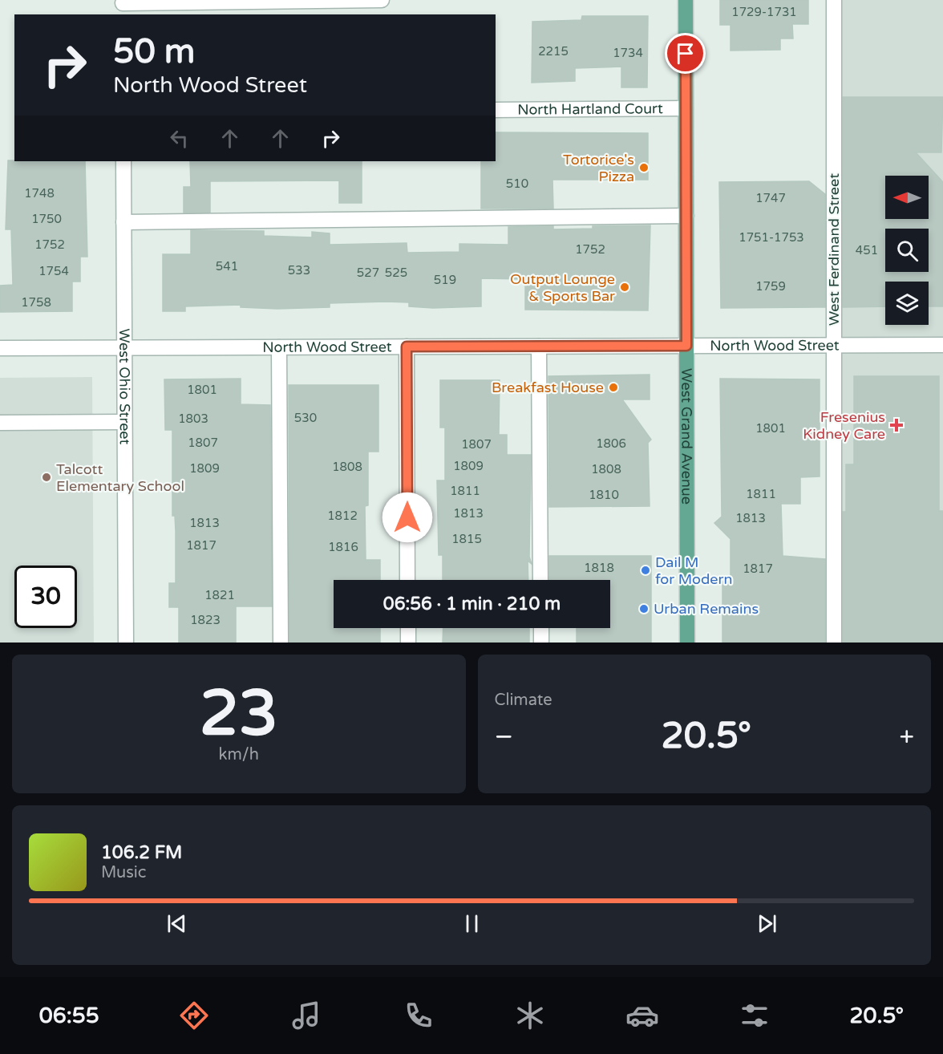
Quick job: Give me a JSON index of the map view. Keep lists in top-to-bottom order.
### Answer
{
  "streets": {
    "main road": ["West Grand Avenue"],
    "street": [
      "North Hartland Court",
      "West Ferdinand Street",
      "North Wood Street",
      "West Ohio Street"
    ]
  },
  "crossings": [
    ["North Hartland Court", "West Grand Avenue"],
    ["West Ferdinand Street", "North Wood Street"],
    ["North Wood Street", "West Ohio Street"],
    ["North Wood Street", "West Grand Avenue"]
  ],
  "places": {
    "other": [
      "Tortorice's Pizza",
      "Output Lounge & Sports Bar",
      "Breakfast House",
      "Talcott Elementary School",
      "Dail M for Modern",
      "Urban Remains"
    ],
    "health": ["Fresenius Kidney Care"]
  },
  "house_numbers": [
    "1729-1731",
    "2215",
    "1734",
    "510",
    "1748",
    "1747",
    "1750",
    "1751-1753",
    "1752",
    "1752",
    "451",
    "541",
    "533",
    "1754",
    "527",
    "525",
    "519",
    "1759",
    "1758",
    "1801",
    "530",
    "1803",
    "1801",
    "1807",
    "1806",
    "1807",
    "1809",
    "1808",
    "1809",
    "1808",
    "1811",
    "1811",
    "1810",
    "1813",
    "1812",
    "1813",
    "1813",
    "1815",
    "1817",
    "1816",
    "1818",
    "1817",
    "1821",
    "1823"
  ],
  "north": "left",
  "page": {
    "turn": ["50 m", "North Wood Street"],
    "limit": "30",
    "trip": "06:56 · 1 min · 210 m",
    "tile": [
      ["23", "km/h"],
      "Climate"
    ],
    "heat": ["−", "20.5°", "+"],
    "song": ["106.2 FM", "Music"],
    "tabs": ["06:55", "20.5°"]
  }
}
